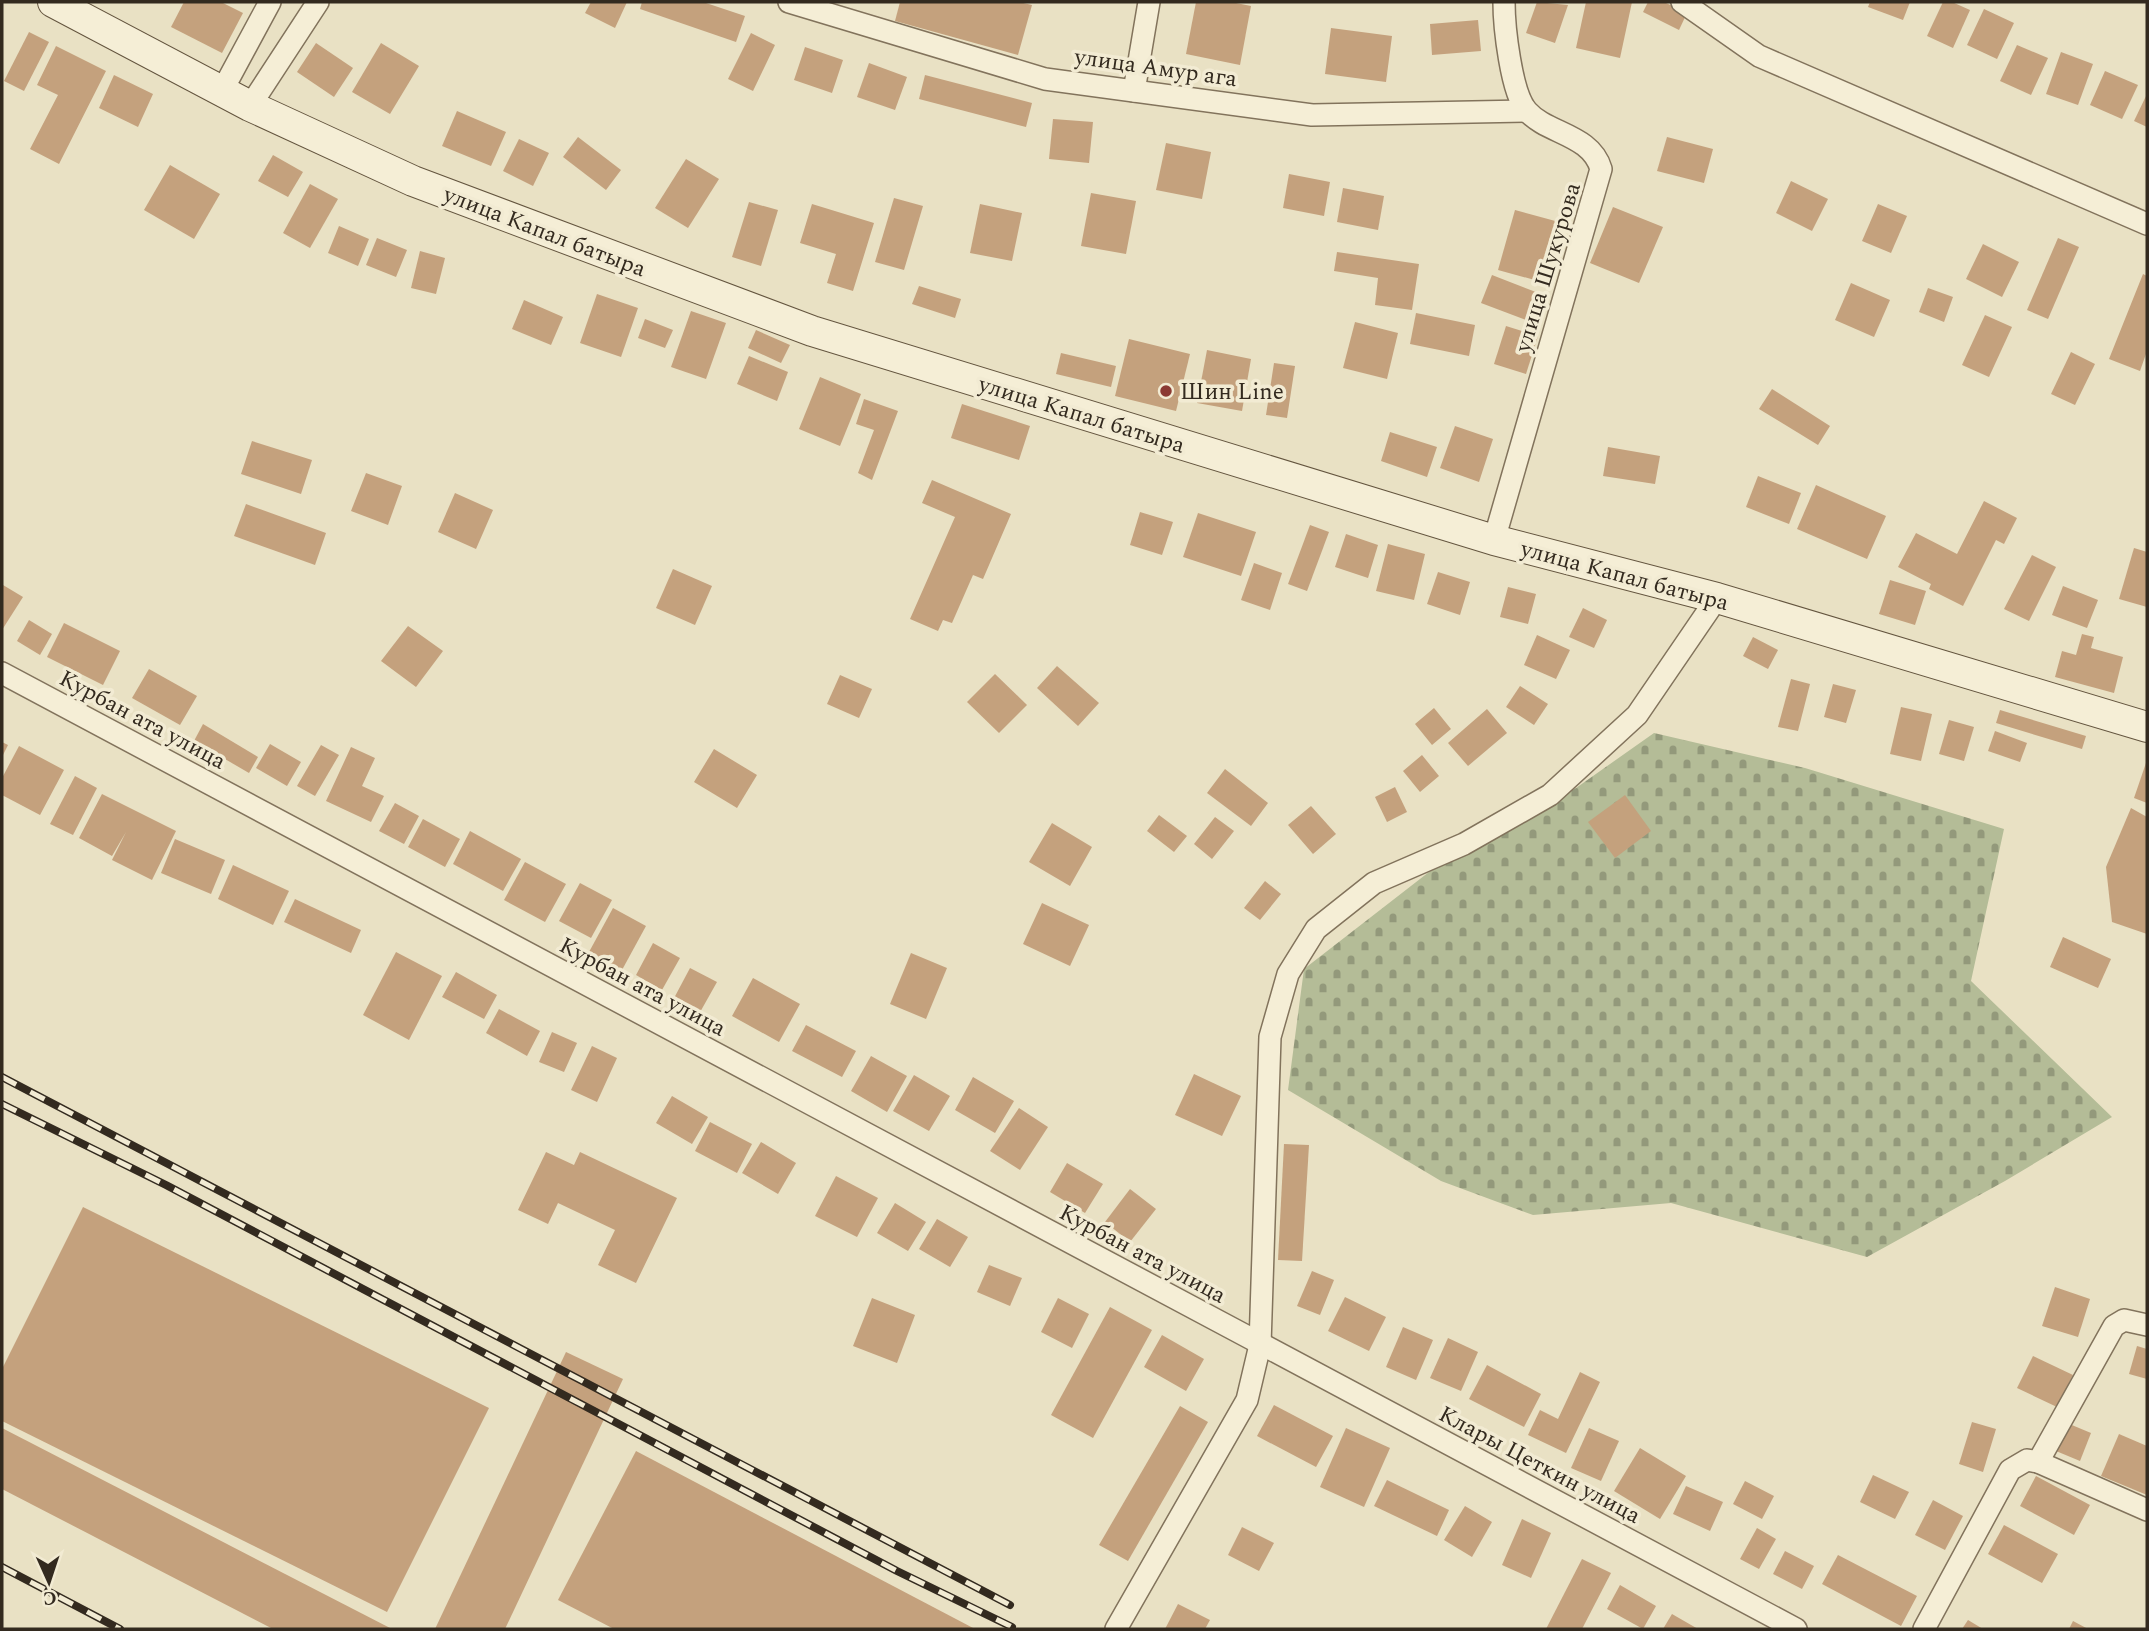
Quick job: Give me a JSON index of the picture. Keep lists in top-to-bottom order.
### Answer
{
  "streets": {
    "main road": ["улица Капал батыра"],
    "street": [
      "улица Амур ага",
      "улица Шукурова",
      "Курбан ата улица",
      "Клары Цеткин улица"
    ]
  },
  "crossings": [
    ["улица Амур ага", "улица Шукурова"],
    ["улица Капал батыра", "улица Шукурова"],
    ["Курбан ата улица", "Клары Цеткин улица"]
  ],
  "places": ["Шин Line"],
  "north": "bottom"
}
